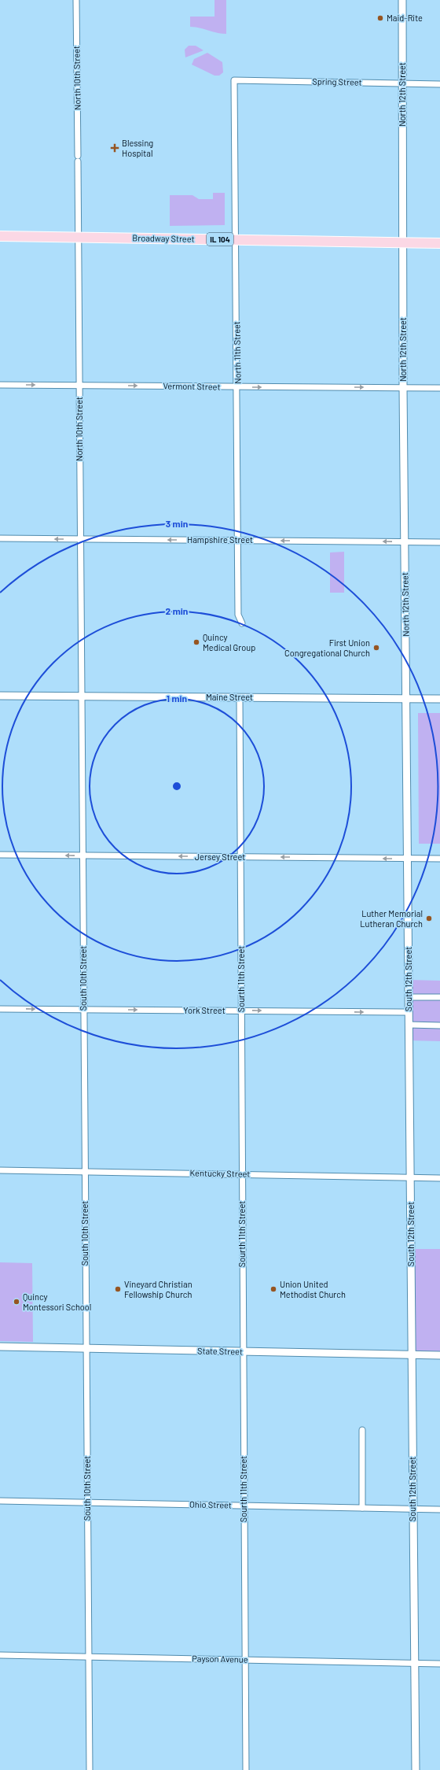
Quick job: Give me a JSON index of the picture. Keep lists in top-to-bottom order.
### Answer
{
  "streets": {
    "main road": ["Broadway Street", "IL 104"],
    "street": [
      "North 10th Street",
      "Spring Street",
      "North 12th Street",
      "North 11th Street",
      "Vermont Street",
      "Hampshire Street",
      "Maine Street",
      "Jersey Street",
      "South 10th Street",
      "Sourth 11th Street",
      "South 12th Street",
      "York Street",
      "Kentucky Street",
      "State Street",
      "Ohio Street",
      "Payson Avenue"
    ]
  },
  "crossings": [
    ["North 10th Street", "Broadway Street"],
    ["North 10th Street", "Vermont Street"],
    ["North 10th Street", "Hampshire Street"],
    ["North 10th Street", "Maine Street"],
    ["North 10th Street", "South 10th Street"],
    ["Spring Street", "North 12th Street"],
    ["Spring Street", "North 11th Street"],
    ["North 12th Street", "Broadway Street"],
    ["North 12th Street", "Vermont Street"],
    ["North 12th Street", "Hampshire Street"],
    ["North 12th Street", "Maine Street"],
    ["North 12th Street", "South 12th Street"],
    ["Broadway Street", "North 11th Street"],
    ["North 11th Street", "Vermont Street"],
    ["North 11th Street", "Hampshire Street"],
    ["Maine Street", "South 10th Street"],
    ["Maine Street", "Sourth 11th Street"],
    ["Maine Street", "South 12th Street"],
    ["Jersey Street", "South 10th Street"],
    ["Jersey Street", "Sourth 11th Street"],
    ["Jersey Street", "South 12th Street"],
    ["South 10th Street", "York Street"],
    ["South 10th Street", "Kentucky Street"],
    ["South 10th Street", "State Street"],
    ["South 10th Street", "Ohio Street"],
    ["South 10th Street", "Payson Avenue"],
    ["Sourth 11th Street", "York Street"],
    ["Sourth 11th Street", "Kentucky Street"],
    ["Sourth 11th Street", "State Street"],
    ["Sourth 11th Street", "Ohio Street"],
    ["Sourth 11th Street", "Payson Avenue"],
    ["South 12th Street", "York Street"],
    ["South 12th Street", "Kentucky Street"],
    ["South 12th Street", "State Street"],
    ["South 12th Street", "Ohio Street"],
    ["South 12th Street", "Payson Avenue"]
  ],
  "one_way": [
    "Vermont Street",
    "Hampshire Street",
    "Jersey Street",
    "York Street"
  ],
  "places": {
    "other": [
      "Maid-Rite",
      "Quincy Medical Group",
      "First Union Congregational Church",
      "Luther Memorial Lutheran Church",
      "Vineyard Christian Fellowship Church",
      "Union United Methodist Church",
      "Quincy Montessori School"
    ],
    "health": ["Blessing Hospital"]
  },
  "rings": ["3 min", "2 min", "1 min"]
}
